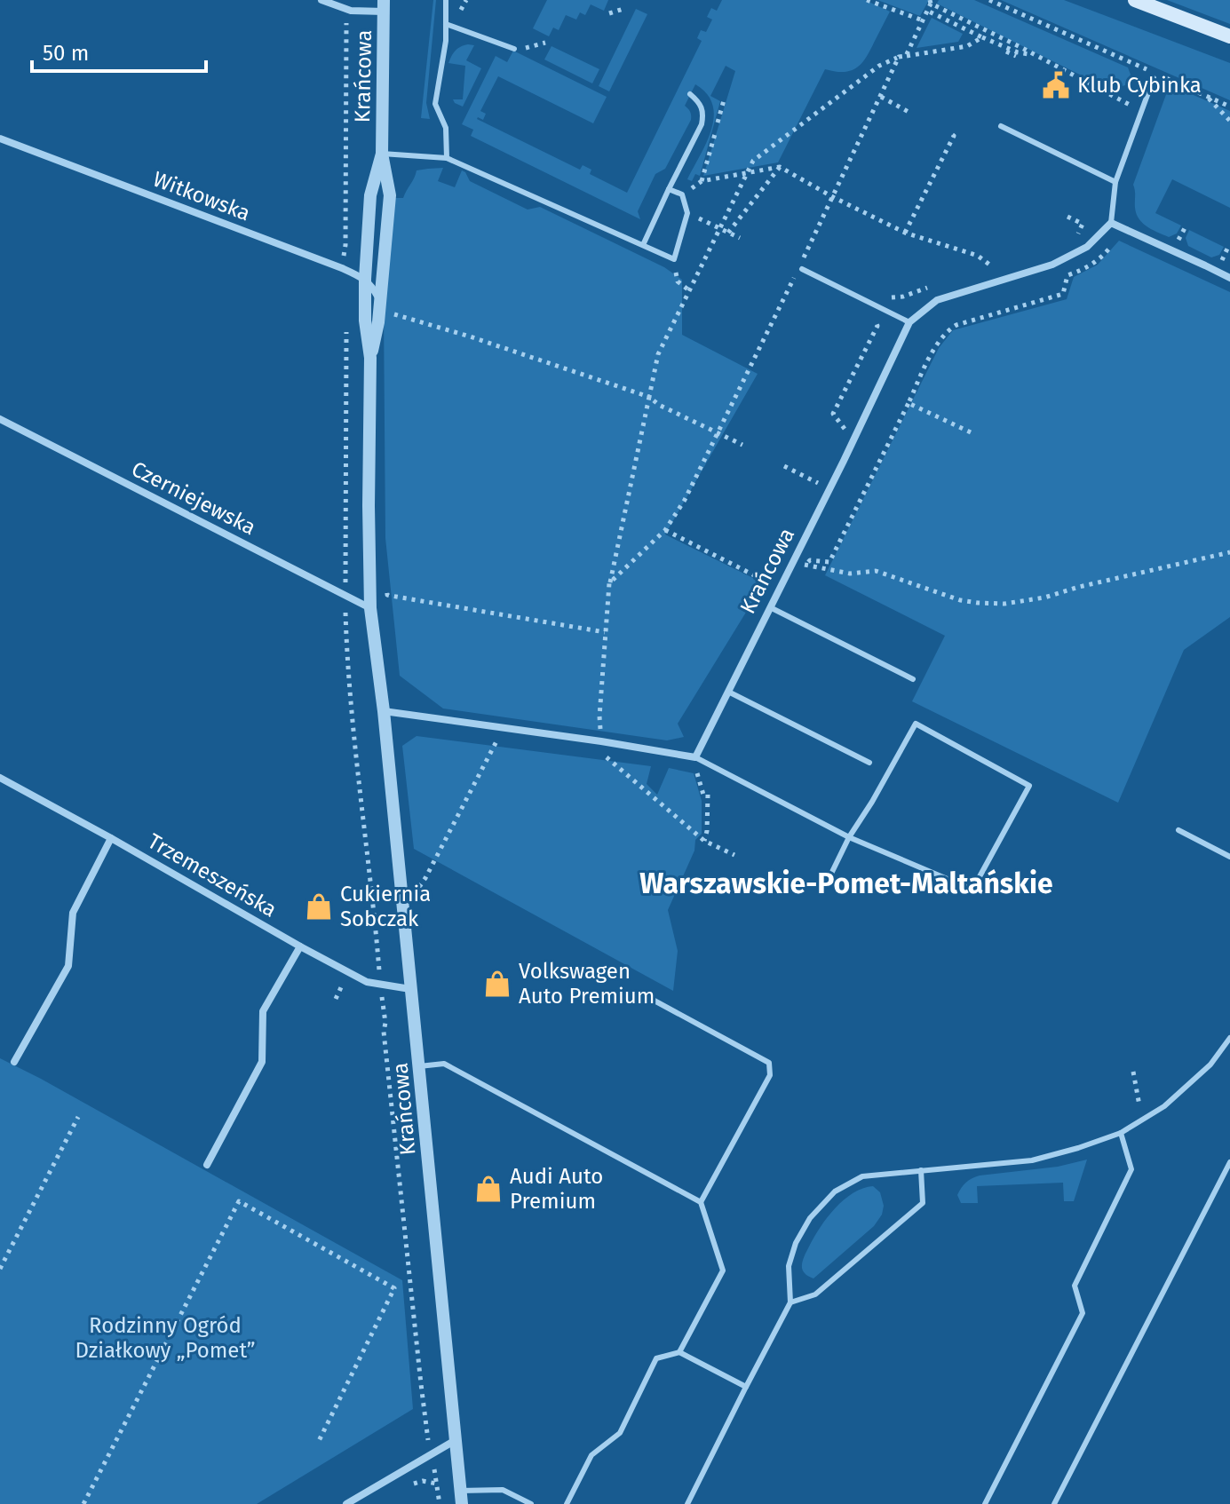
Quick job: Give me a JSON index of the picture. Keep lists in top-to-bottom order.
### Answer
{
  "streets": {
    "street": [
      "Krańcowa",
      "Witkowska",
      "Czerniejewska",
      "Trzemeszeńska"
    ]
  },
  "crossings": [
    ["Krańcowa", "Witkowska"],
    ["Krańcowa", "Czerniejewska"],
    ["Krańcowa", "Trzemeszeńska"]
  ],
  "districts": ["Warszawskie-Pomet-Maltańskie"],
  "parks": ["Rodzinny Ogród Działkowy „Pomet”"],
  "places": {
    "public building": ["Klub Cybinka"],
    "shop": ["Cukiernia Sobczak", "Volkswagen Auto Premium", "Audi Auto Premium"]
  },
  "scale_bar": "50 m"
}
